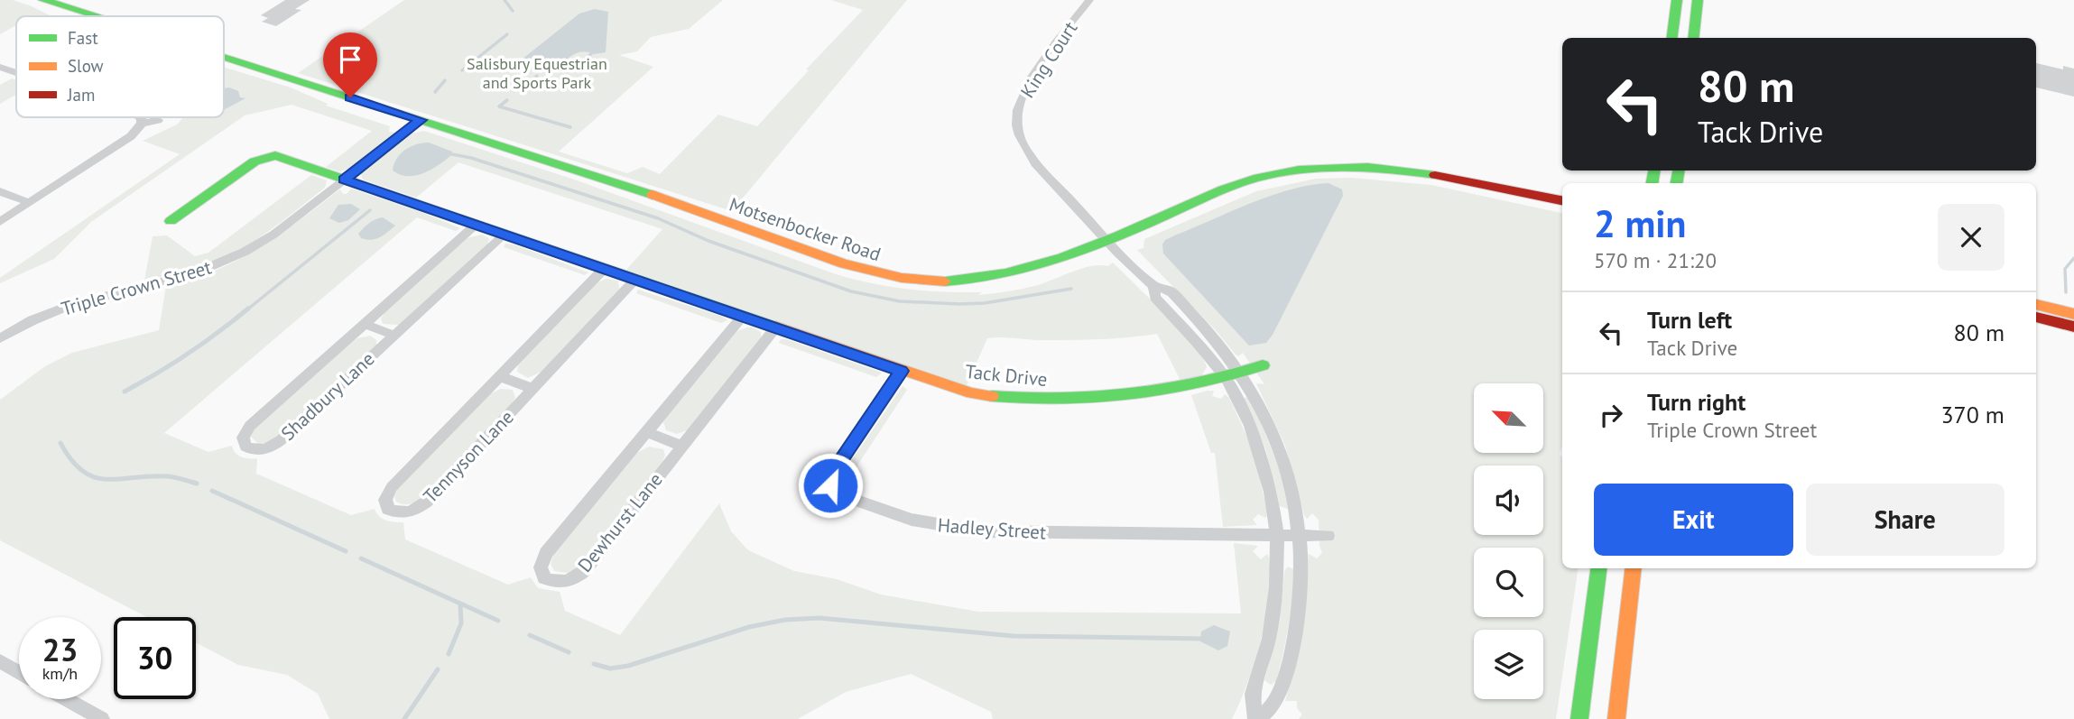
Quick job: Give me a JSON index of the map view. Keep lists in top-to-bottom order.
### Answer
{
  "streets": {
    "main road": ["Motsenbocker Road", "Tack Drive"],
    "street": [
      "King Court",
      "Triple Crown Street",
      "Shadbury Lane",
      "Tennyson Lane",
      "Dewhurst Lane",
      "Hadley Street"
    ]
  },
  "crossings": [
    ["King Court", "Motsenbocker Road"],
    ["Motsenbocker Road", "Triple Crown Street"],
    ["Triple Crown Street", "Tack Drive"],
    ["Tack Drive", "Shadbury Lane"],
    ["Tack Drive", "Tennyson Lane"],
    ["Tack Drive", "Dewhurst Lane"],
    ["Tack Drive", "Hadley Street"]
  ],
  "parks": ["Salisbury Equestrian and Sports Park"],
  "legend": ["Fast", "Slow", "Jam"],
  "north": "top left",
  "page": {
    "turn": ["80 m", "Tack Drive"],
    "heading": ["2 min", "570 m · 21:20"],
    "list": [
      {
        "name": "Turn left",
        "note": "Tack Drive",
        "value": "80 m"
      },
      {
        "name": "Turn right",
        "note": "Triple Crown Street",
        "value": "370 m"
      }
    ],
    "buttons": ["Exit", "Share"],
    "speed": "23 km/h",
    "limit": "30"
  }
}
